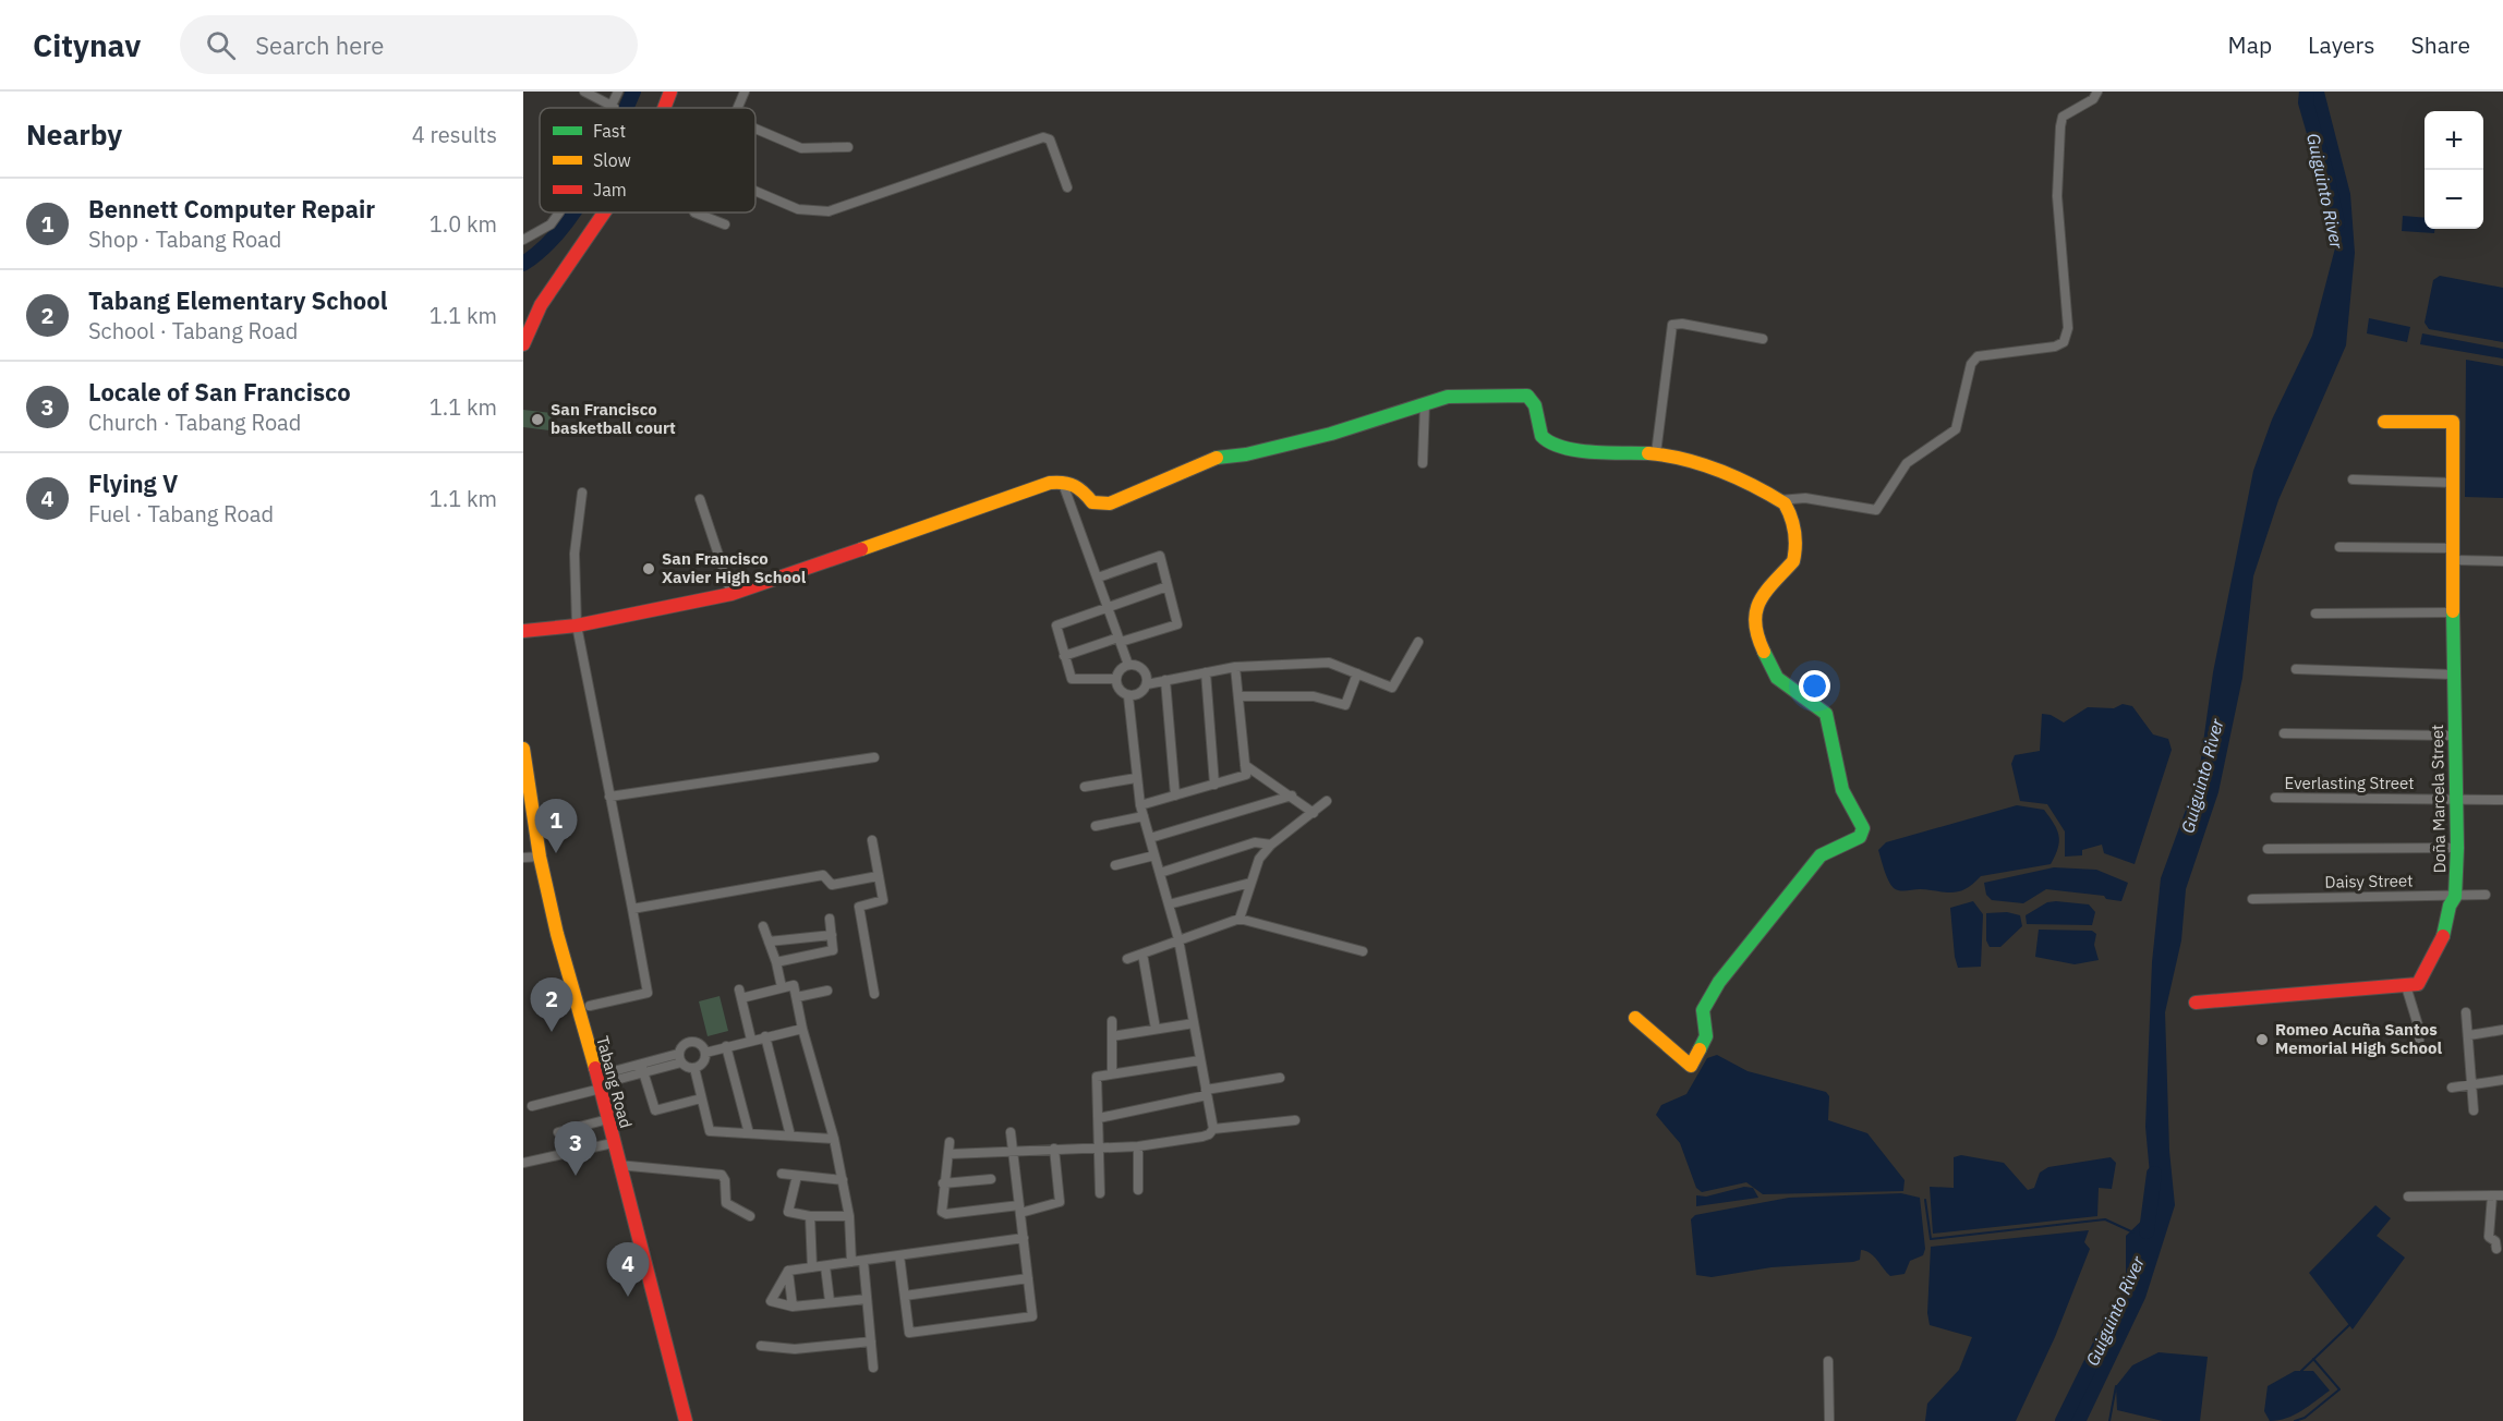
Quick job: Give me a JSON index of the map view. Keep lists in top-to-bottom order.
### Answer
{
  "streets": {
    "street": [
      "Everlasting Street",
      "Doña Marcela Street",
      "Daisy Street",
      "Tabang Road"
    ]
  },
  "crossings": [
    ["Everlasting Street", "Doña Marcela Street"],
    ["Doña Marcela Street", "Daisy Street"]
  ],
  "water": ["Guiguinto River"],
  "places": ["San Francisco basketball court", "San Francisco Xavier High School", "Romeo Acuña Santos Memorial High School"],
  "legend": ["Fast", "Slow", "Jam"],
  "page": {
    "header": "Citynav",
    "search": "Search here",
    "nav": ["Map", "Layers", "Share"],
    "heading": ["Nearby", "4 results"],
    "map_buttons": ["+", "−"],
    "list": [
      {
        "mark": "1",
        "name": "Bennett Computer Repair",
        "note": "Shop · Tabang Road",
        "value": "1.0 km"
      },
      {
        "mark": "2",
        "name": "Tabang Elementary School",
        "note": "School · Tabang Road",
        "value": "1.1 km"
      },
      {
        "mark": "3",
        "name": "Locale of San Francisco",
        "note": "Church · Tabang Road",
        "value": "1.1 km"
      },
      {
        "mark": "4",
        "name": "Flying V",
        "note": "Fuel · Tabang Road",
        "value": "1.1 km"
      }
    ],
    "pins": [
      "1",
      "2",
      "3",
      "4"
    ]
  }
}
